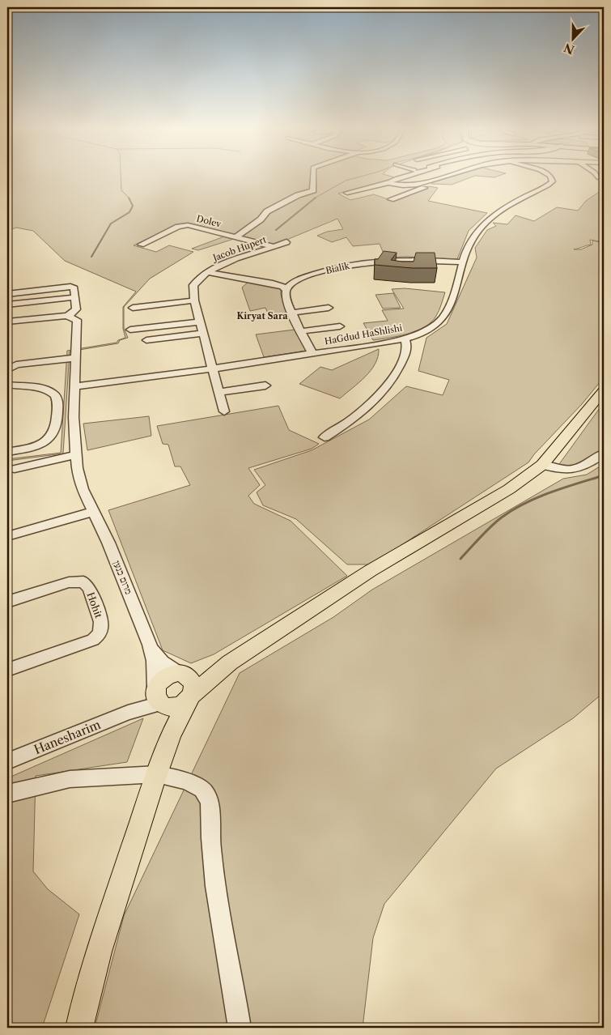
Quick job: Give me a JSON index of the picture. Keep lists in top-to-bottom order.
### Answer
{
  "streets": {
    "street": [
      "Dolev",
      "Jacob Hupert",
      "Bialik",
      "HaGdud HaShlishi",
      "מרום כנען",
      "Hohit",
      "Hanesharim"
    ]
  },
  "crossings": [
    ["Dolev", "Jacob Hupert"],
    ["Jacob Hupert", "HaGdud HaShlishi"],
    ["Bialik", "HaGdud HaShlishi"],
    ["HaGdud HaShlishi", "מרום כנען"],
    ["מרום כנען", "Hanesharim"]
  ],
  "districts": ["Kiryat Sara"],
  "north": "bottom"
}
